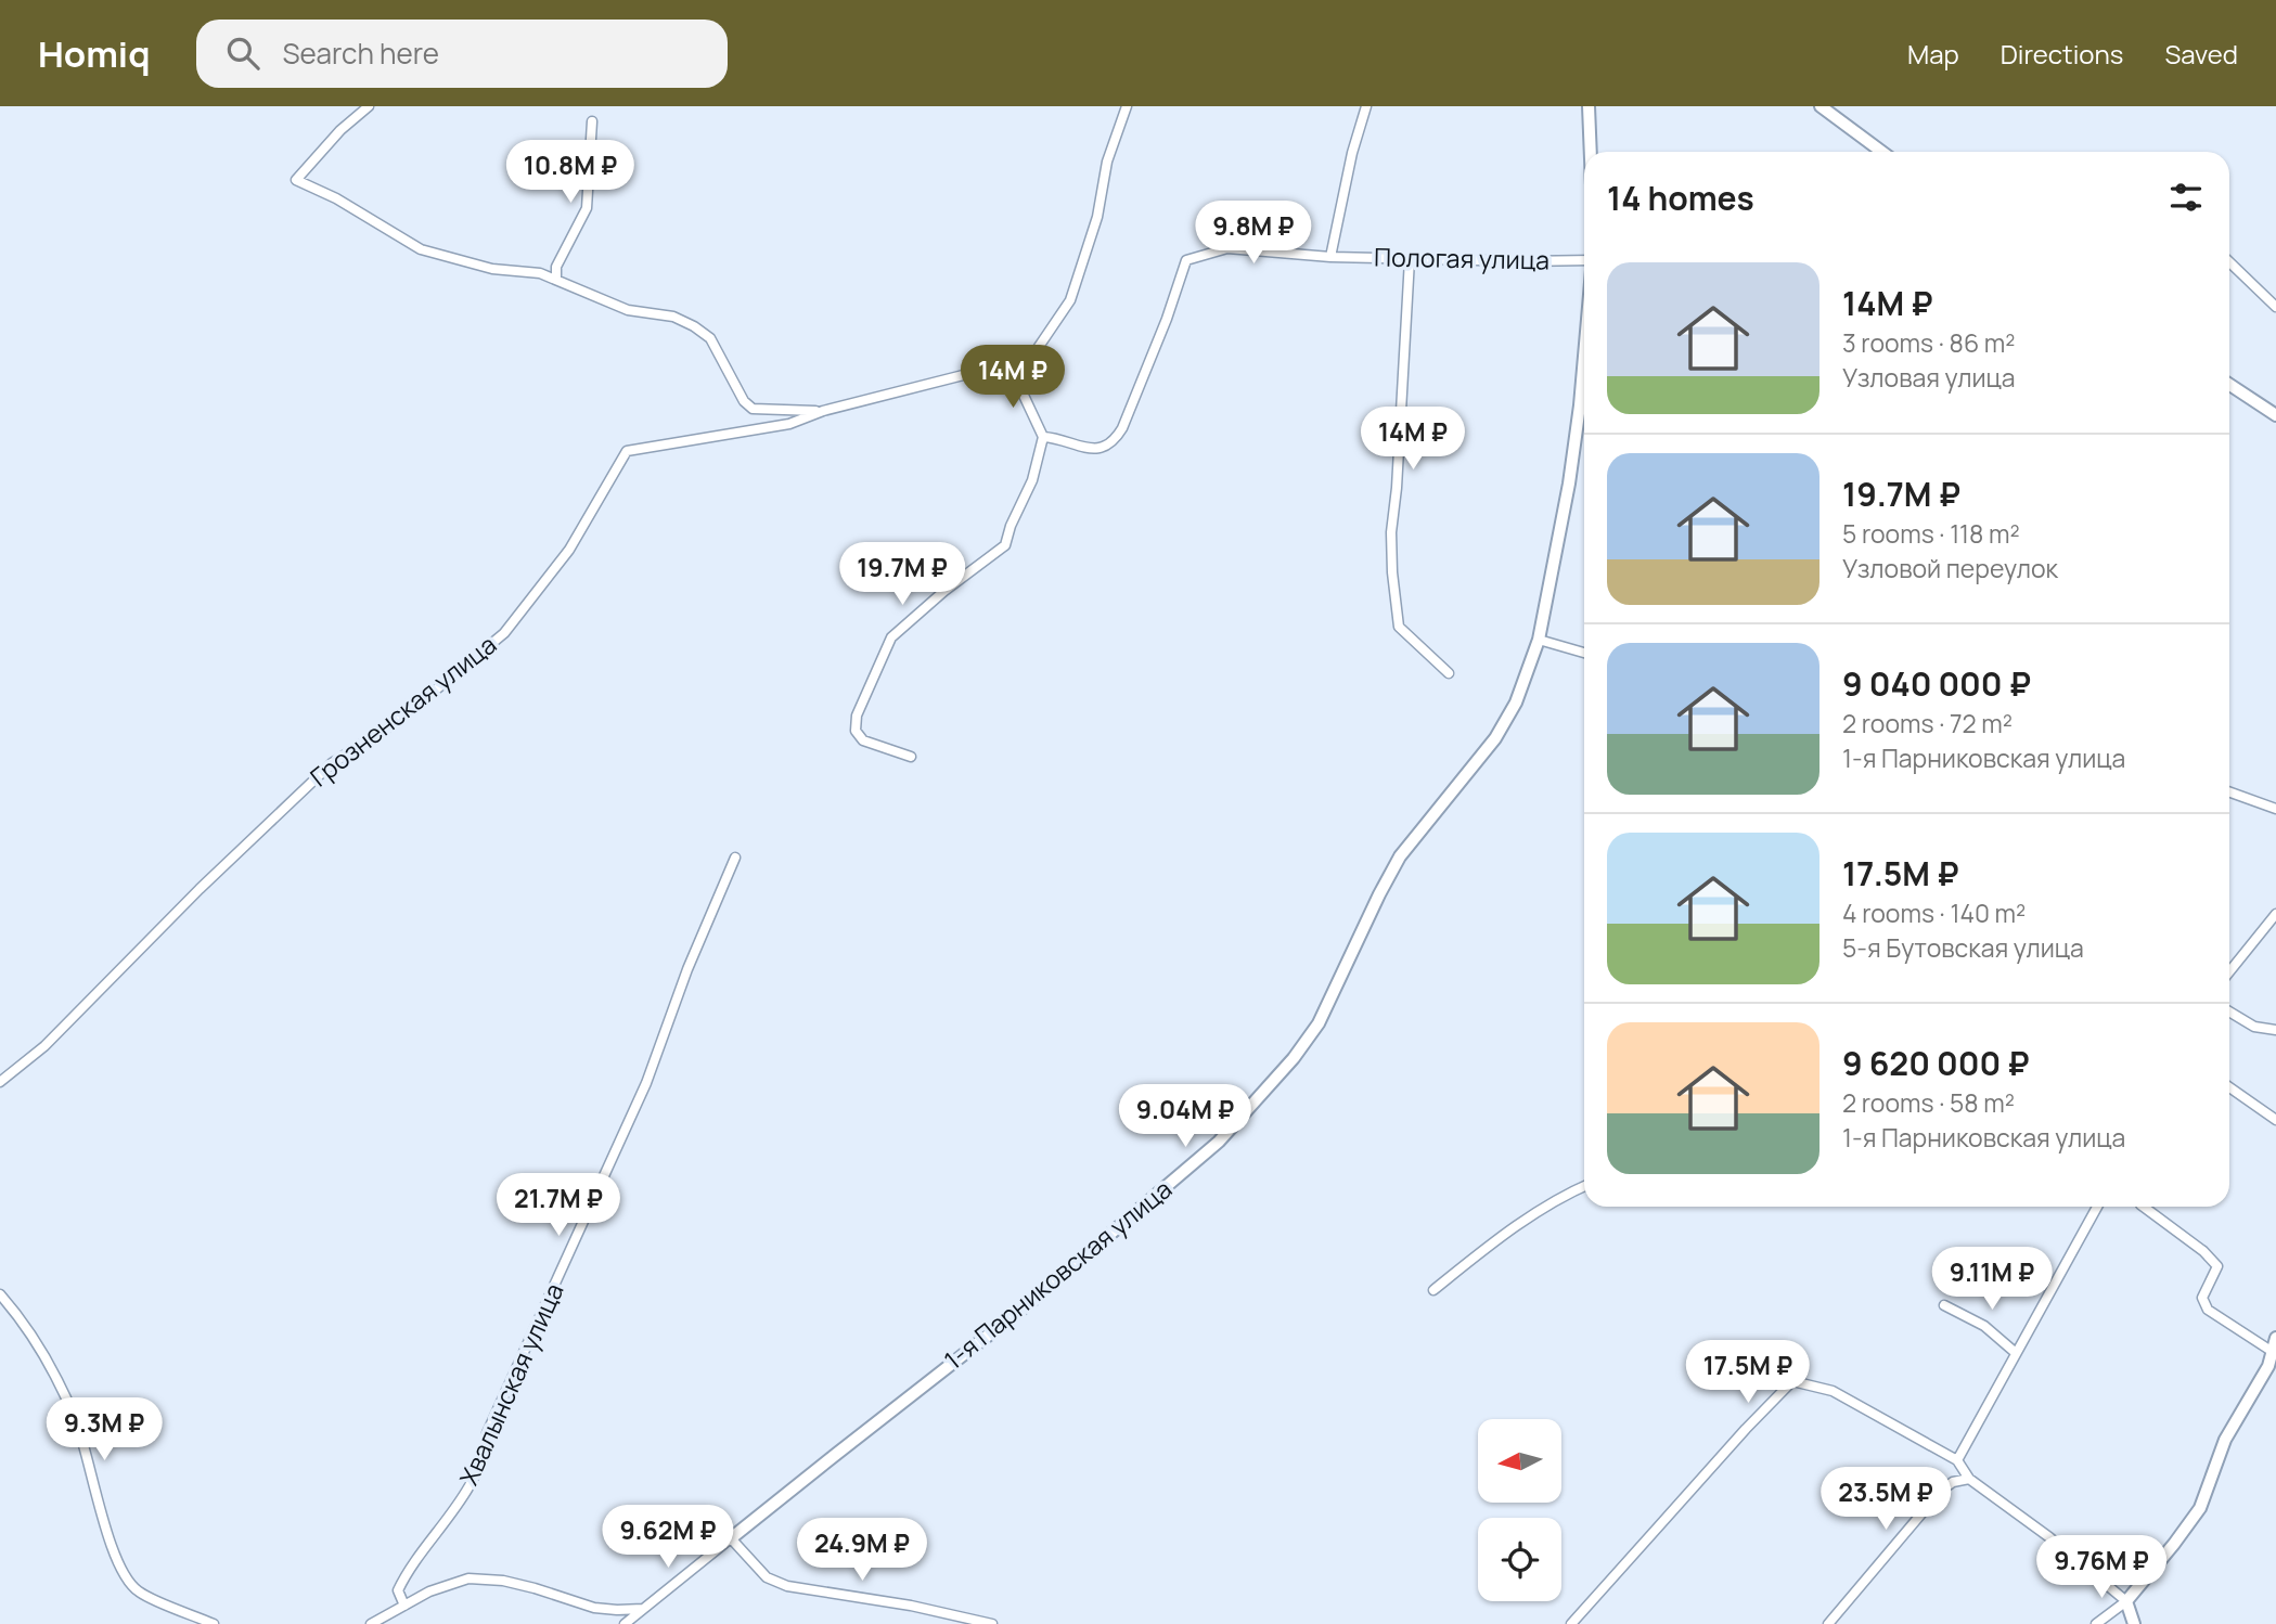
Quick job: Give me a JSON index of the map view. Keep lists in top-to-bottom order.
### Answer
{
  "streets": {
    "street": [
      "Пологая улица",
      "Грозненская улица",
      "1-я Парниковская улица",
      "Хвалынская улица"
    ]
  },
  "north": "left",
  "page": {
    "header": "Homiq",
    "search": "Search here",
    "nav": ["Map", "Directions", "Saved"],
    "price": [
      "10.8M ₽",
      "9.8M ₽",
      "14M ₽",
      "14M ₽",
      "19.7M ₽",
      "9.04M ₽",
      "21.7M ₽",
      "9.11M ₽",
      "17.5M ₽",
      "9.3M ₽",
      "23.5M ₽",
      "9.62M ₽",
      "24.9M ₽",
      "9.76M ₽"
    ],
    "heading": "14 homes",
    "list": [
      {
        "name": "14M ₽",
        "note": "3 rooms · 86 m² · Узловая улица"
      },
      {
        "name": "19.7M ₽",
        "note": "5 rooms · 118 m² · Узловой переулок"
      },
      {
        "name": "9 040 000 ₽",
        "note": "2 rooms · 72 m² · 1-я Парниковская улица"
      },
      {
        "name": "17.5M ₽",
        "note": "4 rooms · 140 m² · 5-я Бутовская улица"
      },
      {
        "name": "9 620 000 ₽",
        "note": "2 rooms · 58 m² · 1-я Парниковская улица"
      }
    ]
  }
}
